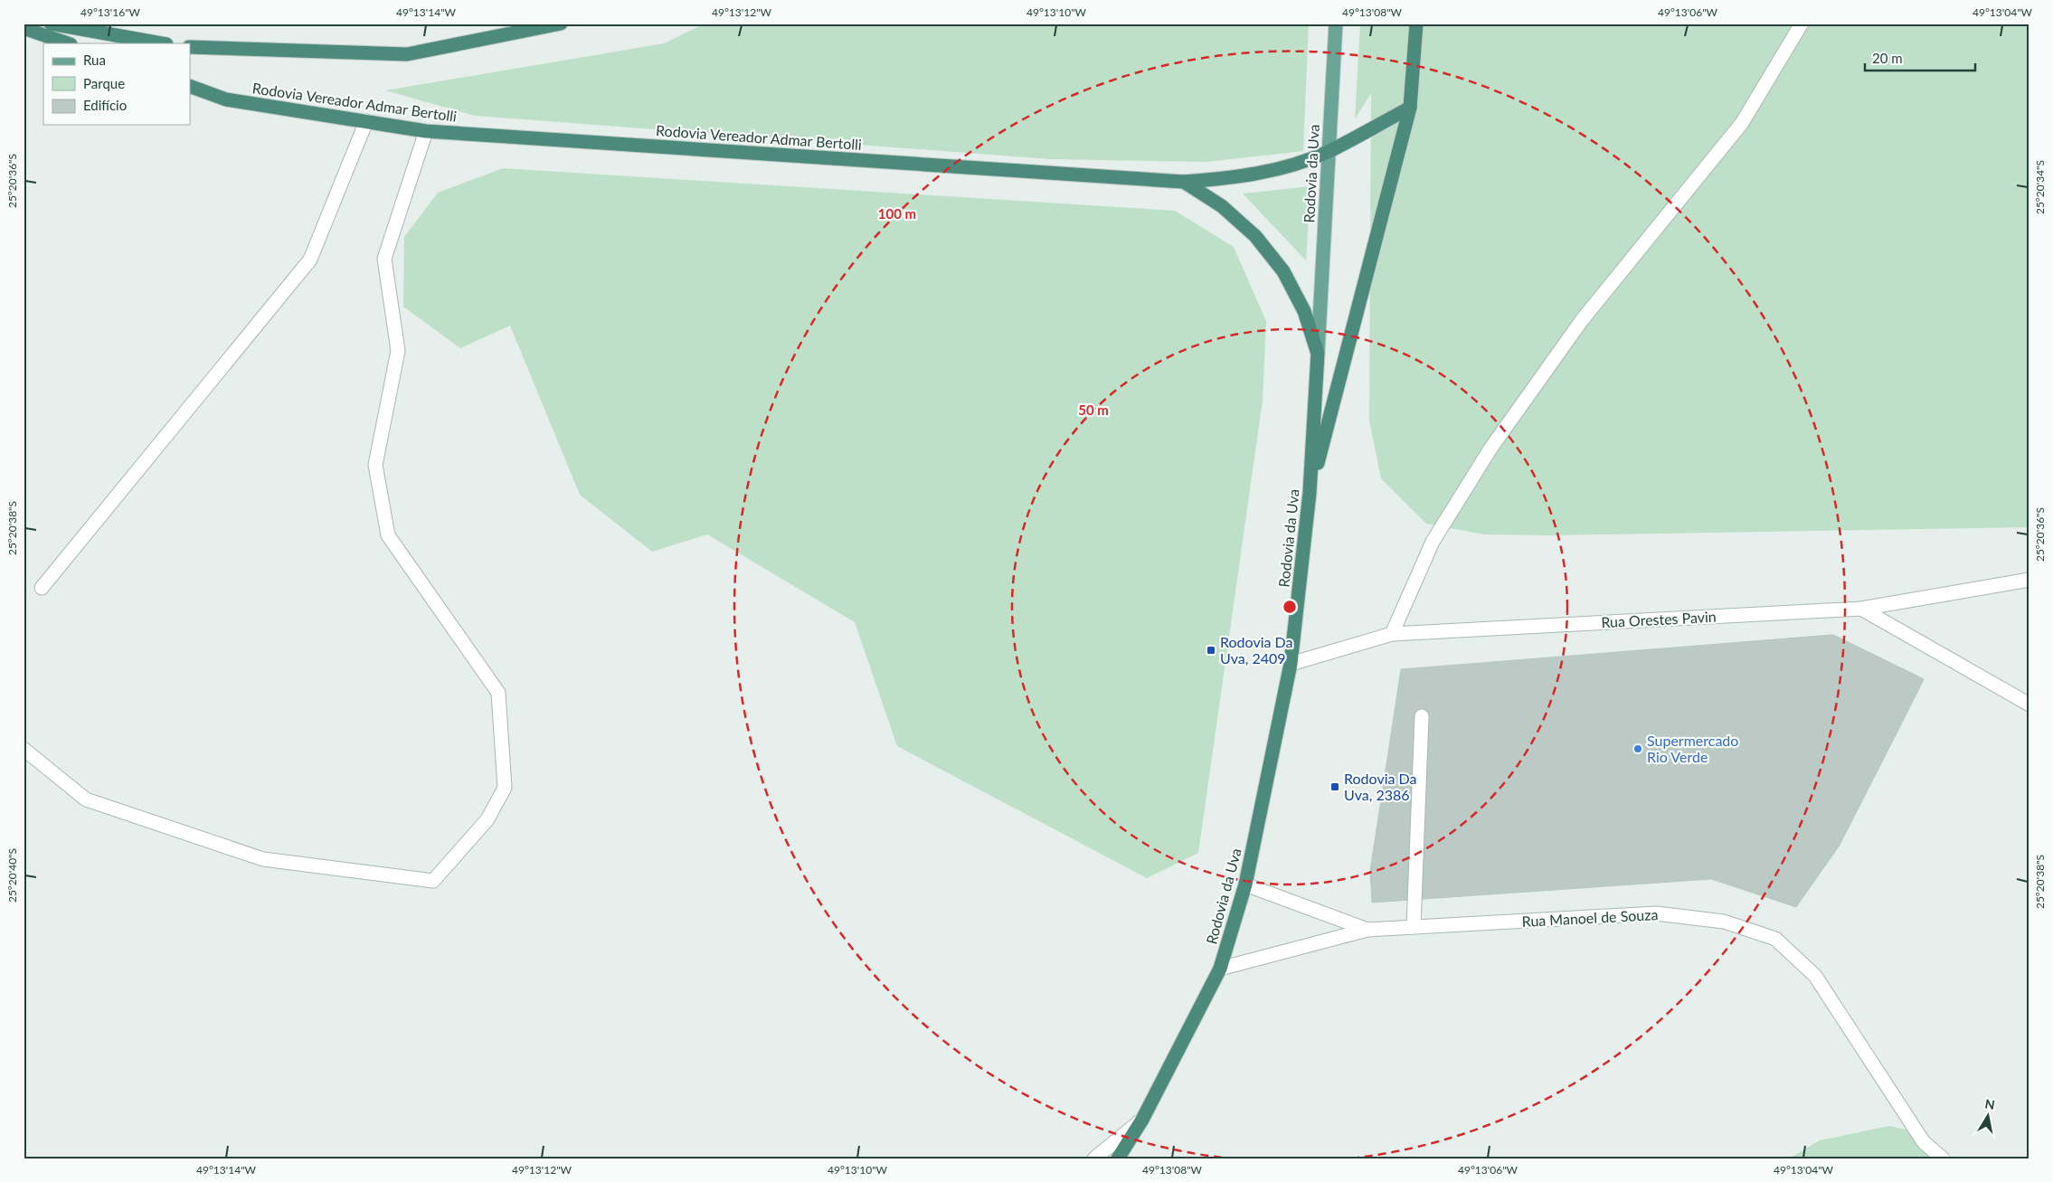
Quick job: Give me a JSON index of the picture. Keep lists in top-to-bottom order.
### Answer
{
  "streets": {
    "highway": ["Rodovia Vereador Admar Bertolli", "Rodovia da Uva"],
    "street": ["Rua Orestes Pavin", "Rua Manoel de Souza"]
  },
  "crossings": [
    ["Rodovia Vereador Admar Bertolli", "Rodovia da Uva"],
    ["Rodovia da Uva", "Rua Orestes Pavin"],
    ["Rodovia da Uva", "Rua Manoel de Souza"]
  ],
  "places": {
    "transit": ["Rodovia Da Uva, 2409", "Rodovia Da Uva, 2386"],
    "other": ["Supermercado Rio Verde"]
  },
  "legend": ["Rua", "Parque", "Edifício"],
  "scale_bar": "20 m",
  "north": "top",
  "coordinates": [
    "49°13'16\"W",
    "49°13'14\"W",
    "49°13'12\"W",
    "49°13'10\"W",
    "49°13'08\"W",
    "49°13'06\"W",
    "49°13'04\"W",
    "25°20'36\"S",
    "25°20'34\"S",
    "25°20'38\"S",
    "25°20'40\"S"
  ],
  "rings": ["100 m", "50 m"]
}
